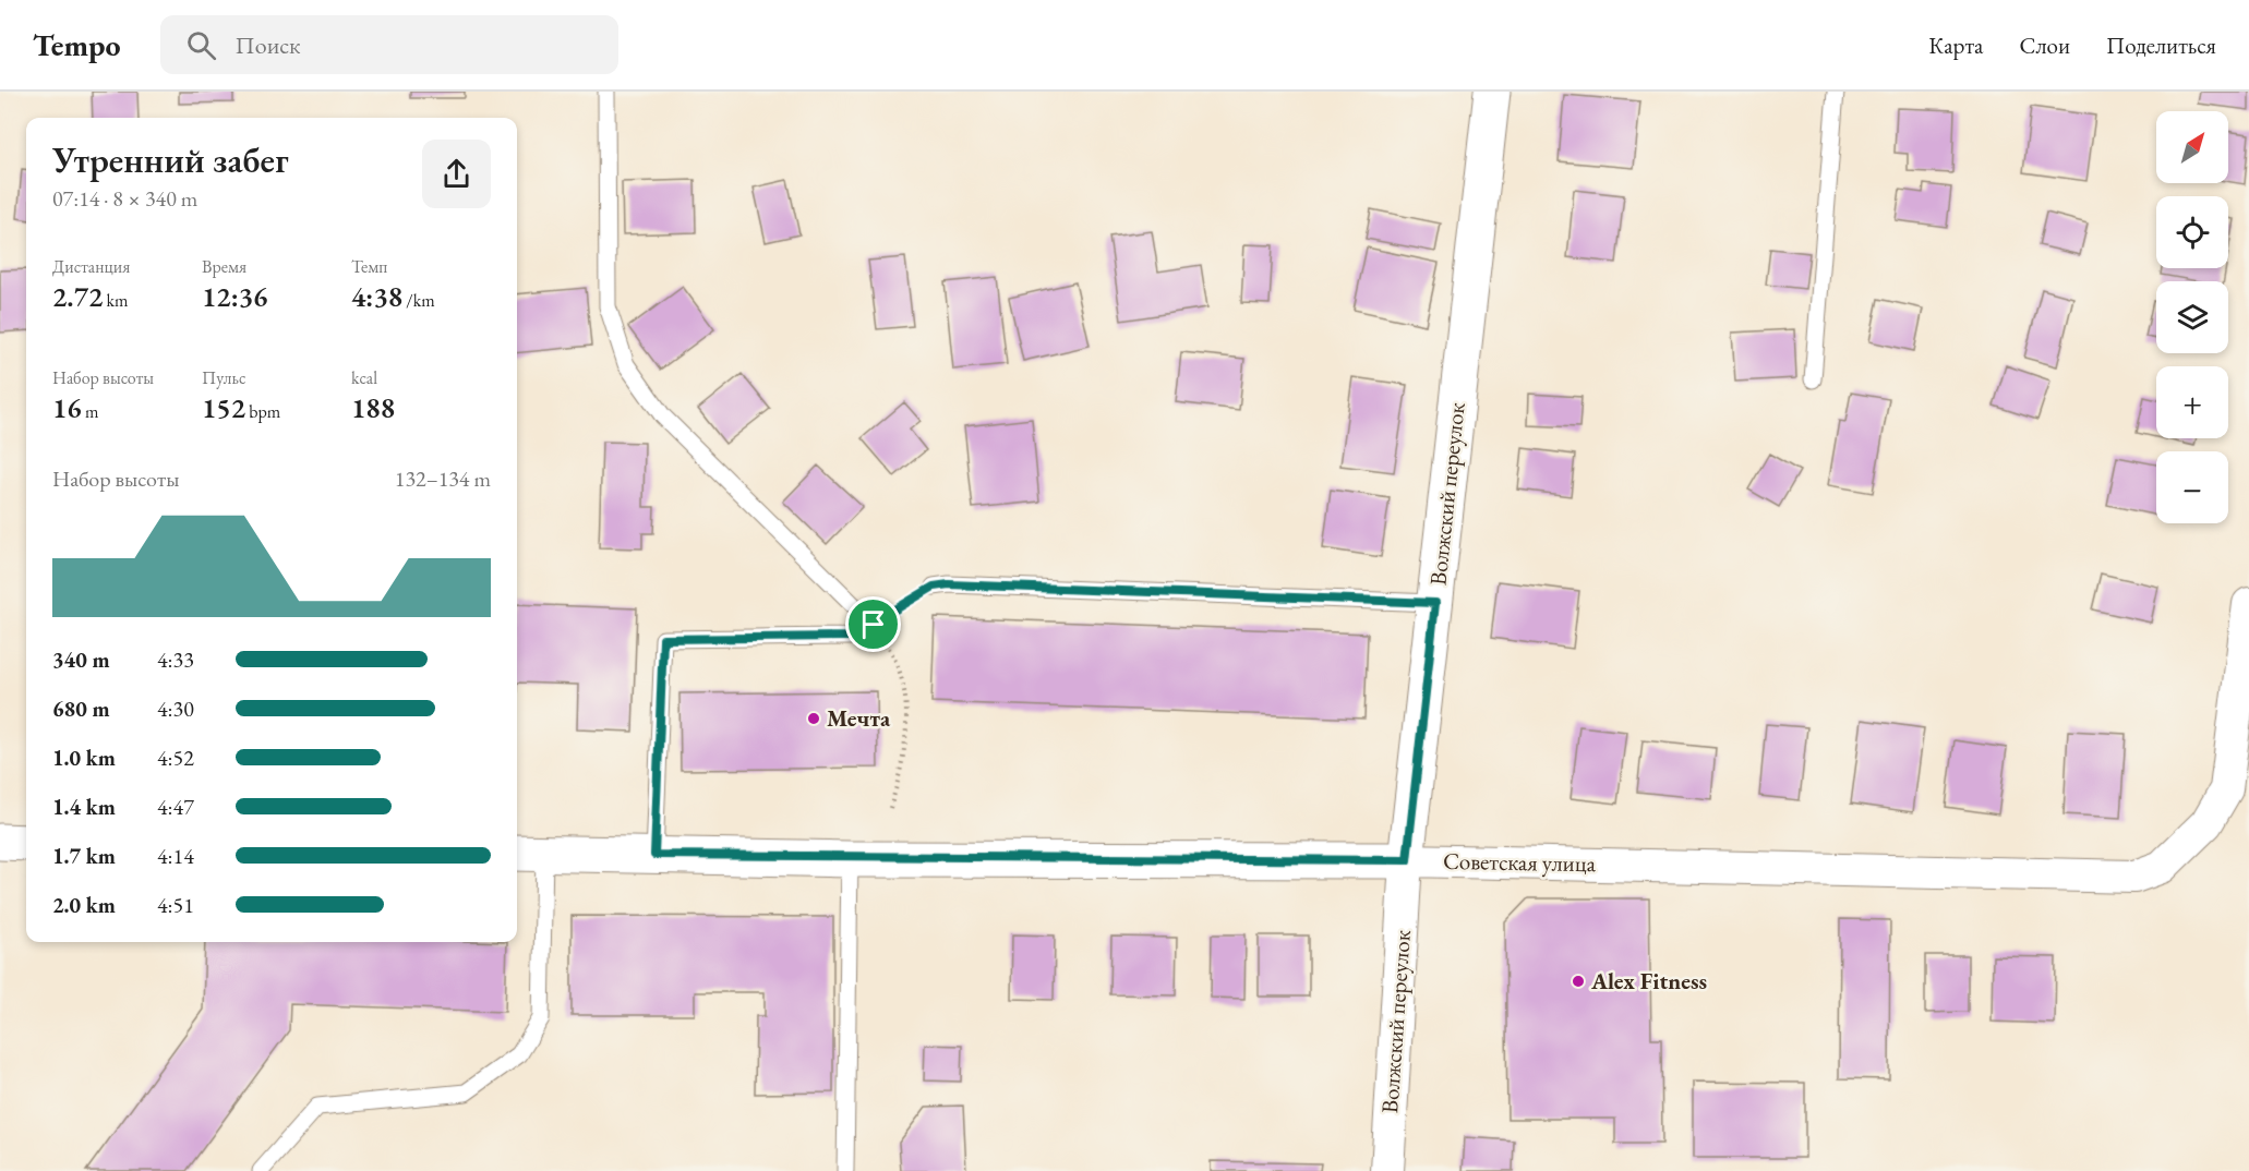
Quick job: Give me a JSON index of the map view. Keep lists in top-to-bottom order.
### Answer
{
  "streets": {
    "street": ["Волжский переулок", "Советская улица"]
  },
  "crossings": [
    ["Волжский переулок", "Советская улица"]
  ],
  "places": ["Мечта", "Alex Fitness"],
  "north": "top right",
  "page": {
    "header": "Tempo",
    "search": "Поиск",
    "nav": ["Карта", "Слои", "Поделиться"],
    "map_buttons": ["+", "−"],
    "heading": ["Утренний забег", "07:14 · 8 × 340 m"],
    "stats": [
      ["Дистанция", "2.72 km"],
      ["Время", "12:36"],
      ["Темп", "4:38 /km"],
      ["Набор высоты", "16 m"],
      ["Пульс", "152 bpm"],
      ["kcal", "188"]
    ],
    "chart": ["Набор высоты", "132–134 m"],
    "list": [
      {
        "name": "340 m",
        "note": "4:33"
      },
      {
        "name": "680 m",
        "note": "4:30"
      },
      {
        "name": "1.0 km",
        "note": "4:52"
      },
      {
        "name": "1.4 km",
        "note": "4:47"
      },
      {
        "name": "1.7 km",
        "note": "4:14"
      },
      {
        "name": "2.0 km",
        "note": "4:51"
      }
    ]
  }
}
